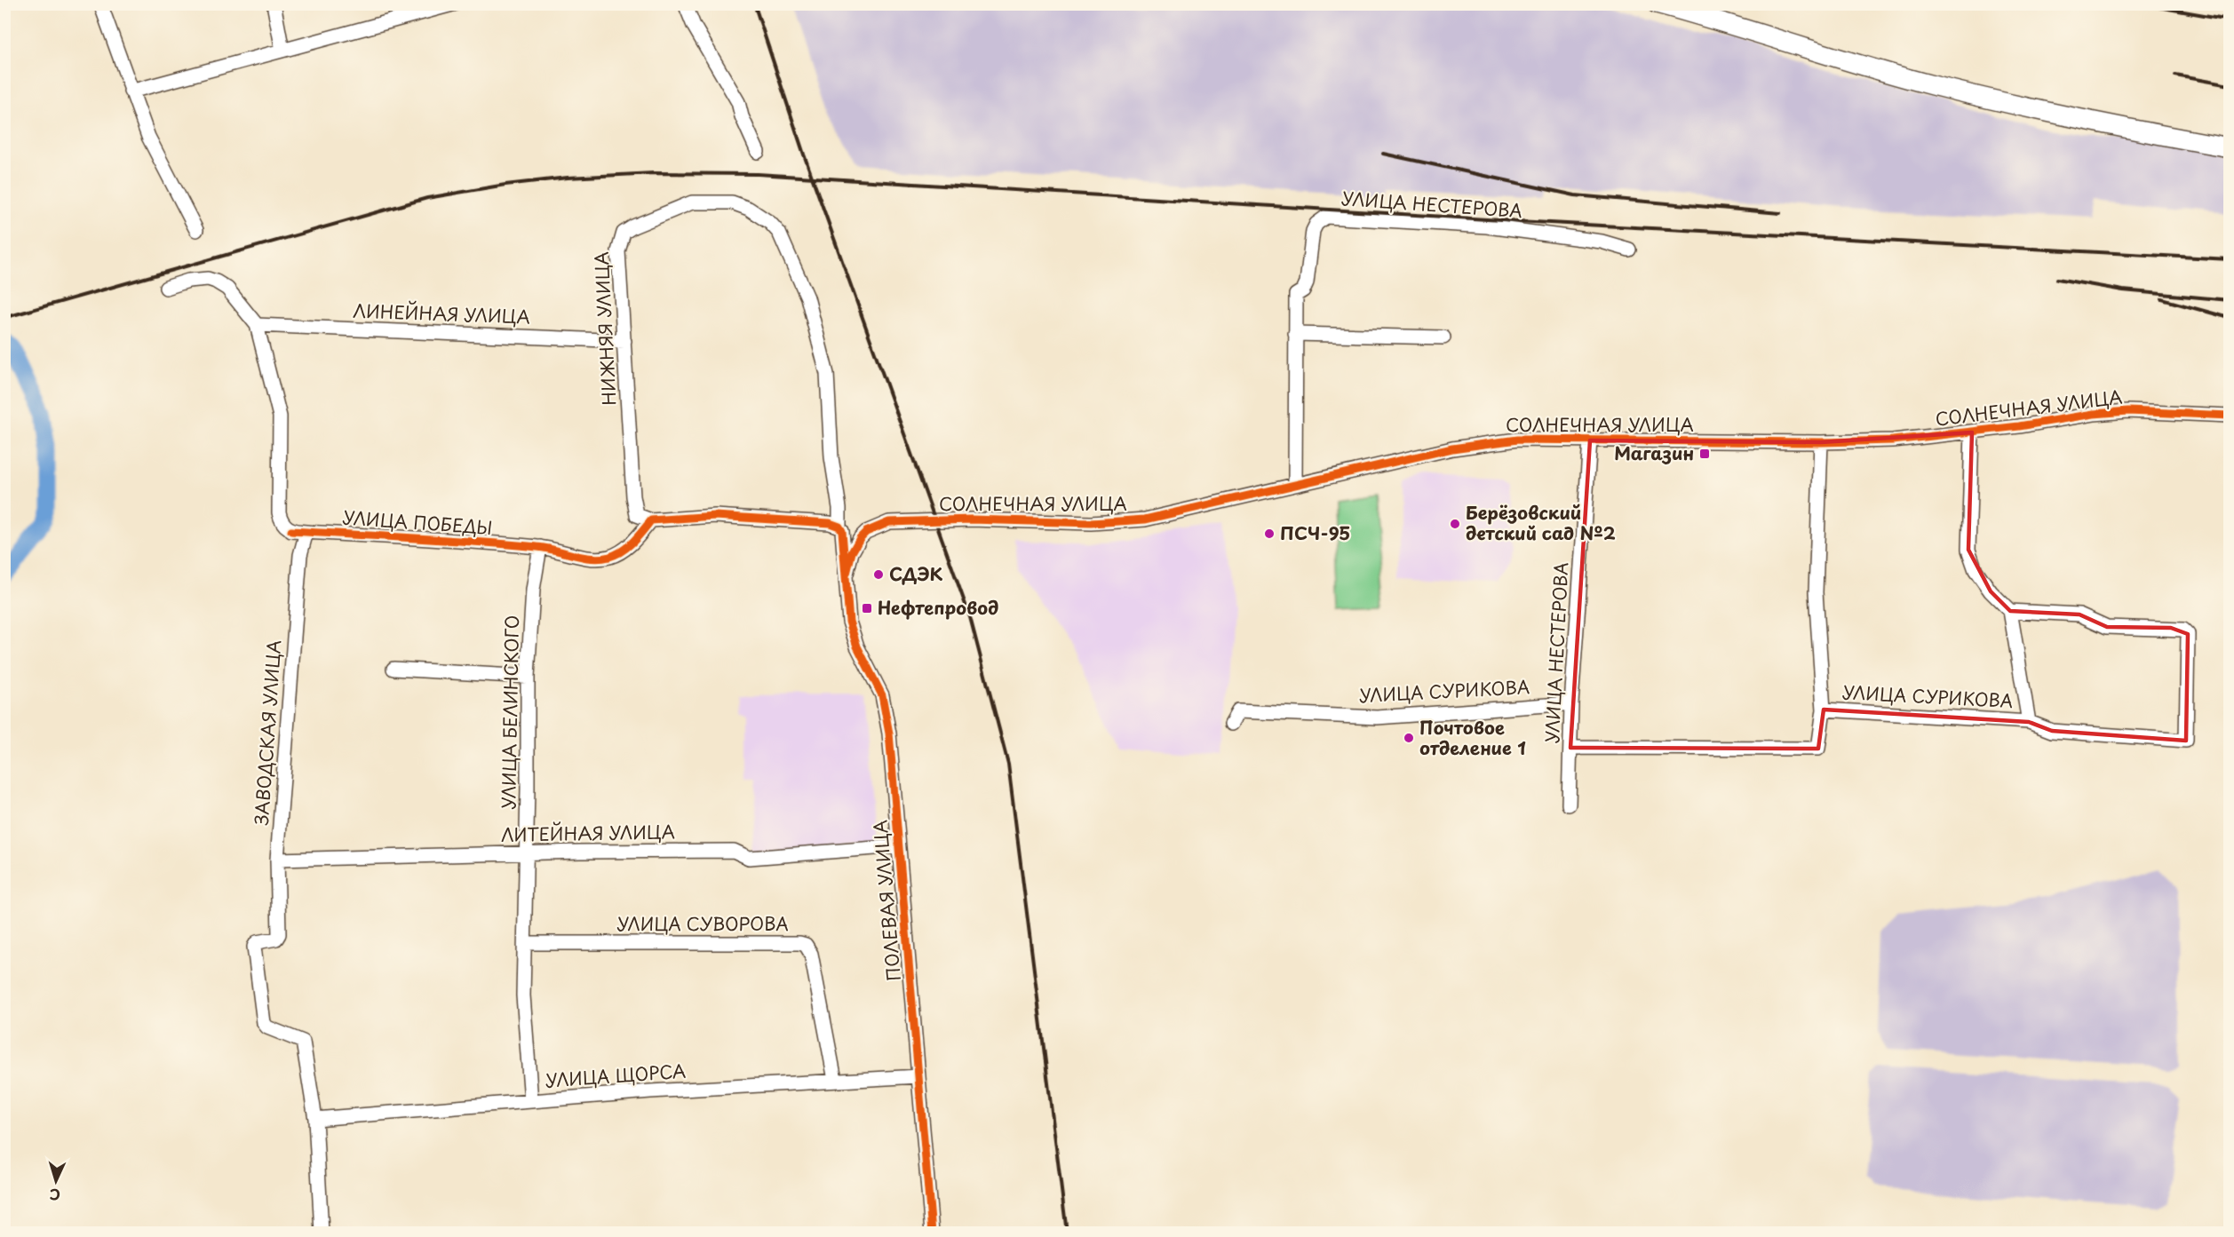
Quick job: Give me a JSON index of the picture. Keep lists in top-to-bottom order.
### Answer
{
  "streets": {
    "street": [
      "УЛИЦА НЕСТЕРОВА",
      "ЛИНЕЙНАЯ УЛИЦА",
      "НИЖНЯЯ УЛИЦА",
      "СОЛНЕЧНАЯ УЛИЦА",
      "УЛИЦА ПОБЕДЫ",
      "УЛИЦА СУРИКОВА",
      "УЛИЦА БЕЛИНСКОГО",
      "ЗАВОДСКАЯ УЛИЦА",
      "ЛИТЕЙНАЯ УЛИЦА",
      "ПОЛЕВАЯ УЛИЦА",
      "УЛИЦА СУВОРОВА",
      "УЛИЦА ЩОРСА"
    ]
  },
  "crossings": [
    ["УЛИЦА НЕСТЕРОВА", "СОЛНЕЧНАЯ УЛИЦА"],
    ["УЛИЦА НЕСТЕРОВА", "УЛИЦА СУРИКОВА"],
    ["ЛИНЕЙНАЯ УЛИЦА", "НИЖНЯЯ УЛИЦА"],
    ["ЛИНЕЙНАЯ УЛИЦА", "УЛИЦА ПОБЕДЫ"],
    ["НИЖНЯЯ УЛИЦА", "УЛИЦА ПОБЕДЫ"],
    ["НИЖНЯЯ УЛИЦА", "ПОЛЕВАЯ УЛИЦА"],
    ["СОЛНЕЧНАЯ УЛИЦА", "ПОЛЕВАЯ УЛИЦА"],
    ["УЛИЦА ПОБЕДЫ", "УЛИЦА БЕЛИНСКОГО"],
    ["УЛИЦА ПОБЕДЫ", "ЗАВОДСКАЯ УЛИЦА"],
    ["УЛИЦА БЕЛИНСКОГО", "ЛИТЕЙНАЯ УЛИЦА"],
    ["УЛИЦА БЕЛИНСКОГО", "УЛИЦА СУВОРОВА"],
    ["УЛИЦА БЕЛИНСКОГО", "УЛИЦА ЩОРСА"],
    ["ЗАВОДСКАЯ УЛИЦА", "ЛИТЕЙНАЯ УЛИЦА"],
    ["ЗАВОДСКАЯ УЛИЦА", "УЛИЦА ЩОРСА"],
    ["ЛИТЕЙНАЯ УЛИЦА", "ПОЛЕВАЯ УЛИЦА"],
    ["ПОЛЕВАЯ УЛИЦА", "УЛИЦА ЩОРСА"],
    ["УЛИЦА СУВОРОВА", "УЛИЦА ЩОРСА"]
  ],
  "places": {
    "transit": ["Магазин", "Нефтепровод"],
    "other": [
      "Берёзовский детский сад №2",
      "ПСЧ-95",
      "СДЭК",
      "Почтовое отделение 1"
    ]
  },
  "north": "bottom"
}
